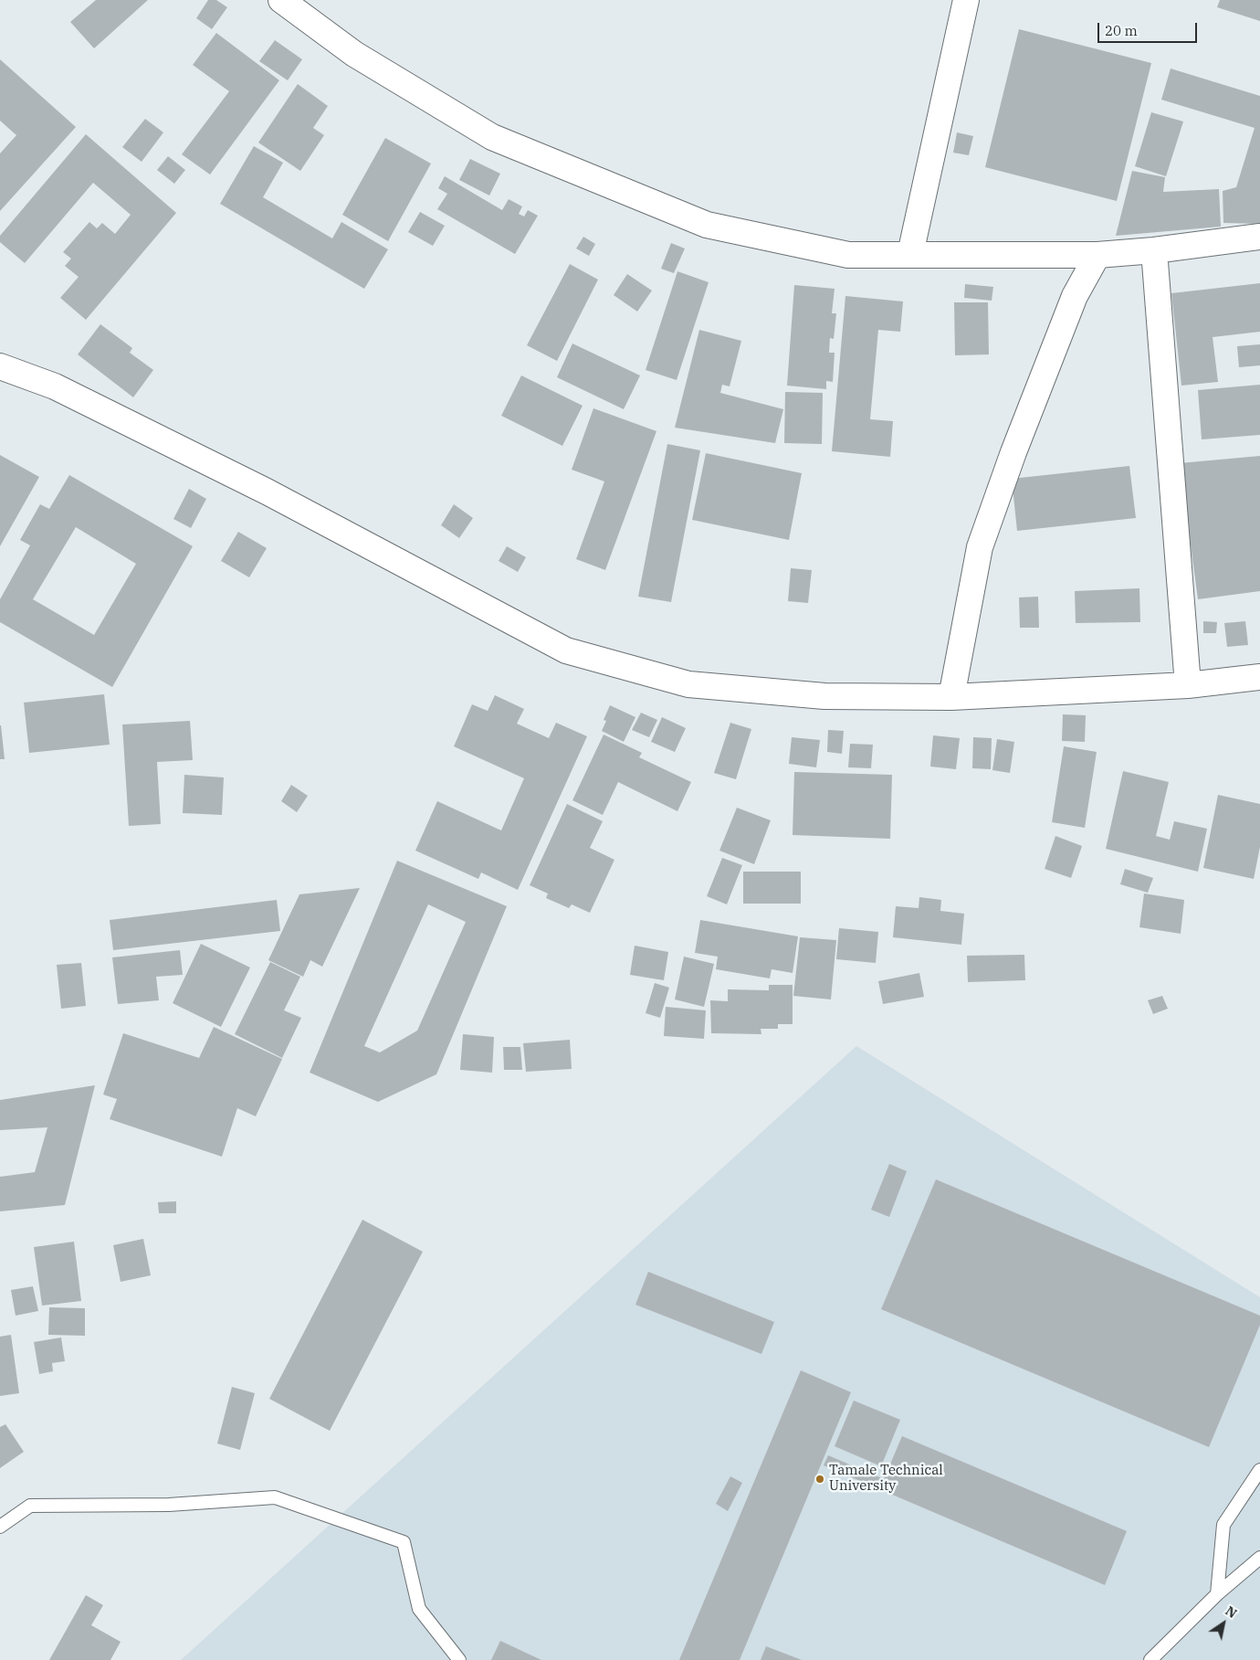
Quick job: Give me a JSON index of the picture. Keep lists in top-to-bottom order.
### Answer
{
  "places": ["Tamale Technical University"],
  "scale_bar": "20 m",
  "north": "top right"
}
